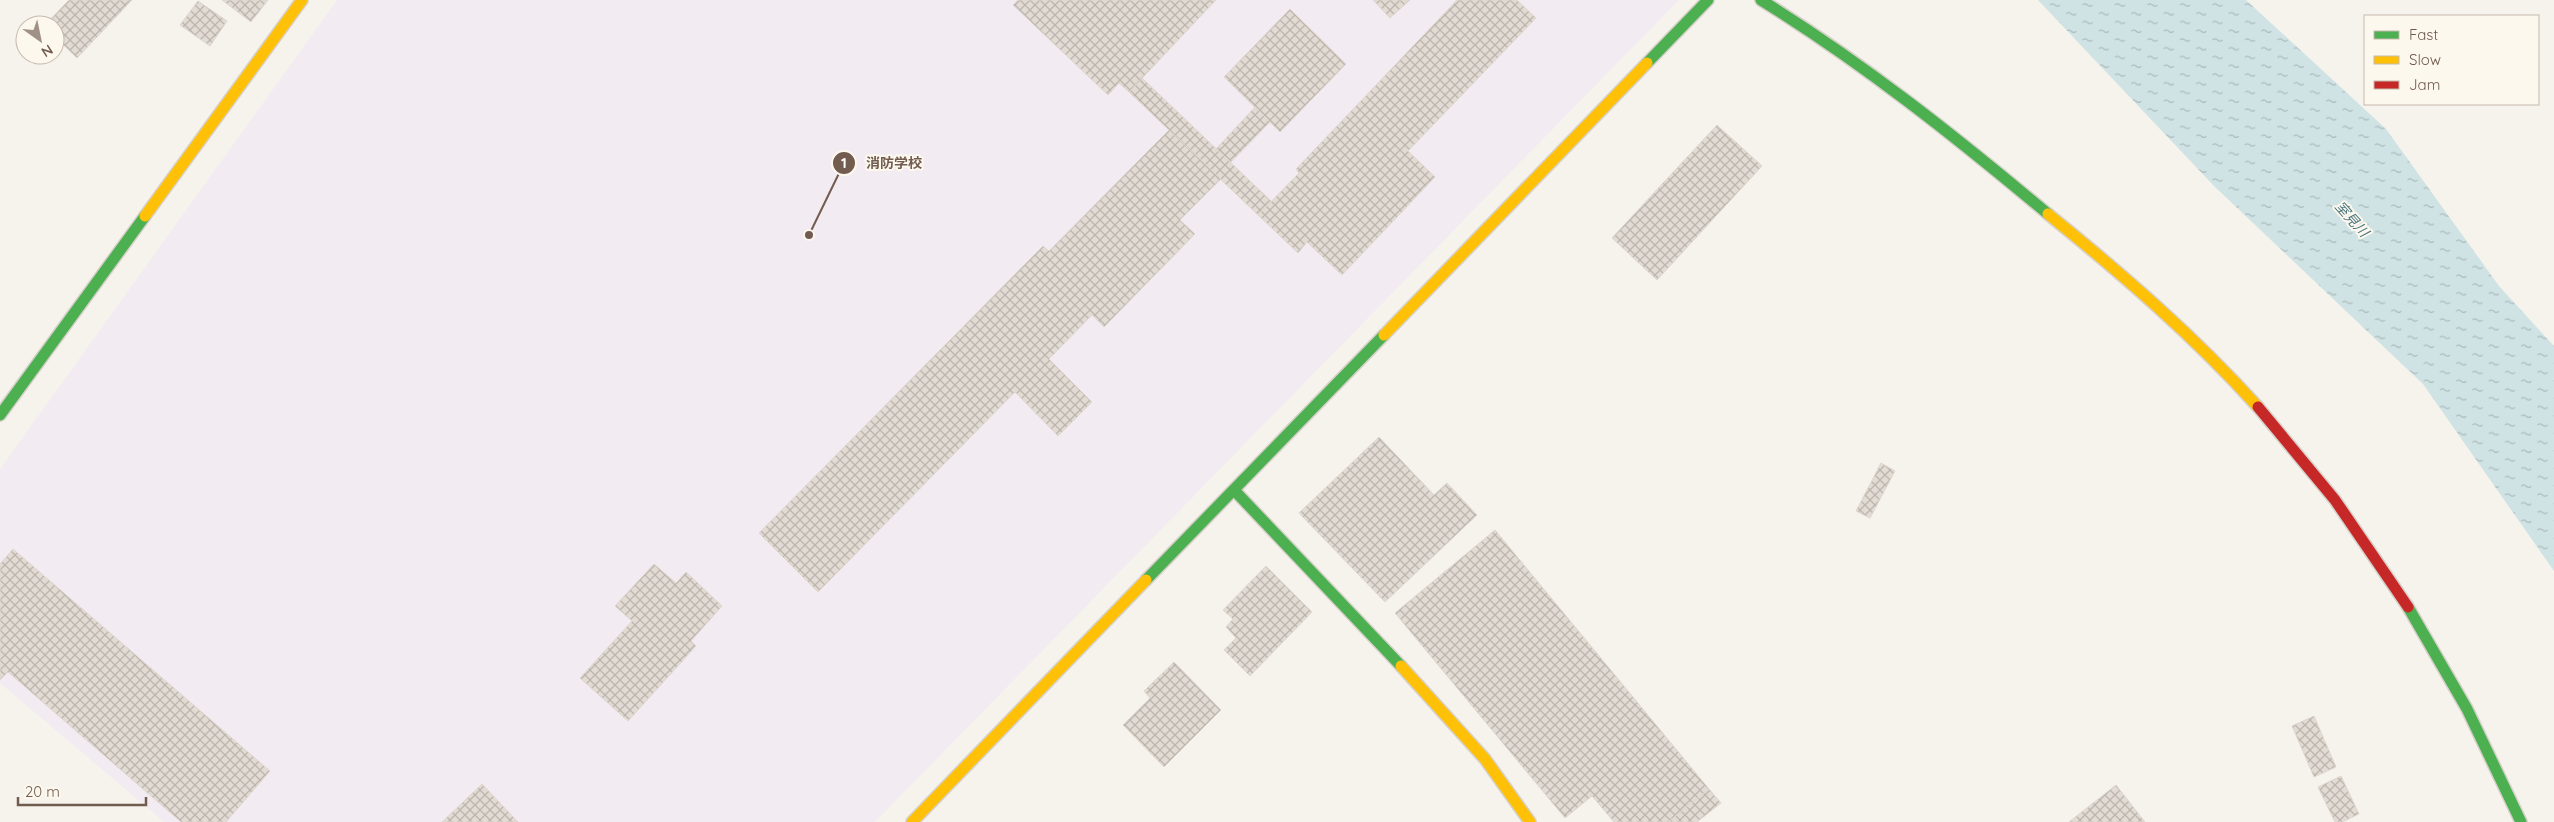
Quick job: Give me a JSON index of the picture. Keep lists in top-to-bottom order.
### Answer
{
  "water": ["室見川"],
  "places": ["消防学校"],
  "legend": ["Fast", "Slow", "Jam"],
  "scale_bar": "20 m",
  "north": "bottom right"
}
